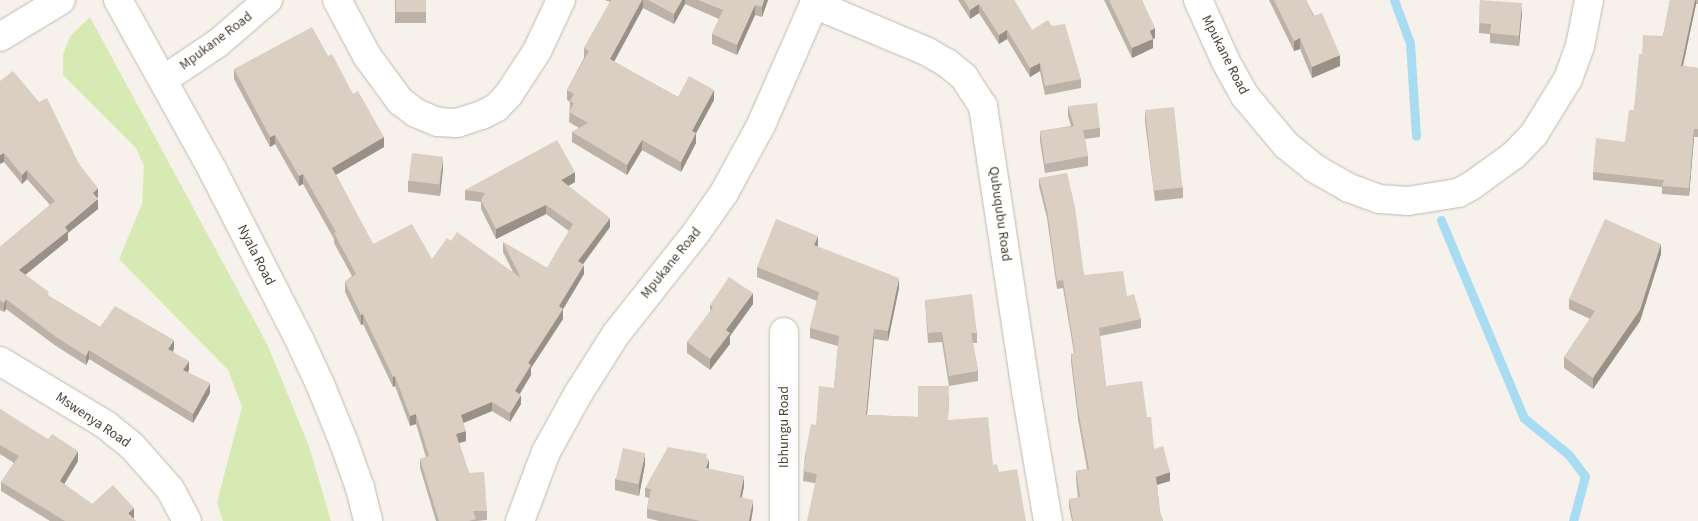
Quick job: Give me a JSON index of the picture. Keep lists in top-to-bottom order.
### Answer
{
  "streets": {
    "street": [
      "Mpukane Road",
      "Qubuqubu Road",
      "Nyala Road",
      "Mswenya Road",
      "Ibhungu Road"
    ]
  },
  "crossings": [
    ["Mpukane Road", "Qubuqubu Road"],
    ["Mpukane Road", "Nyala Road"]
  ]
}
